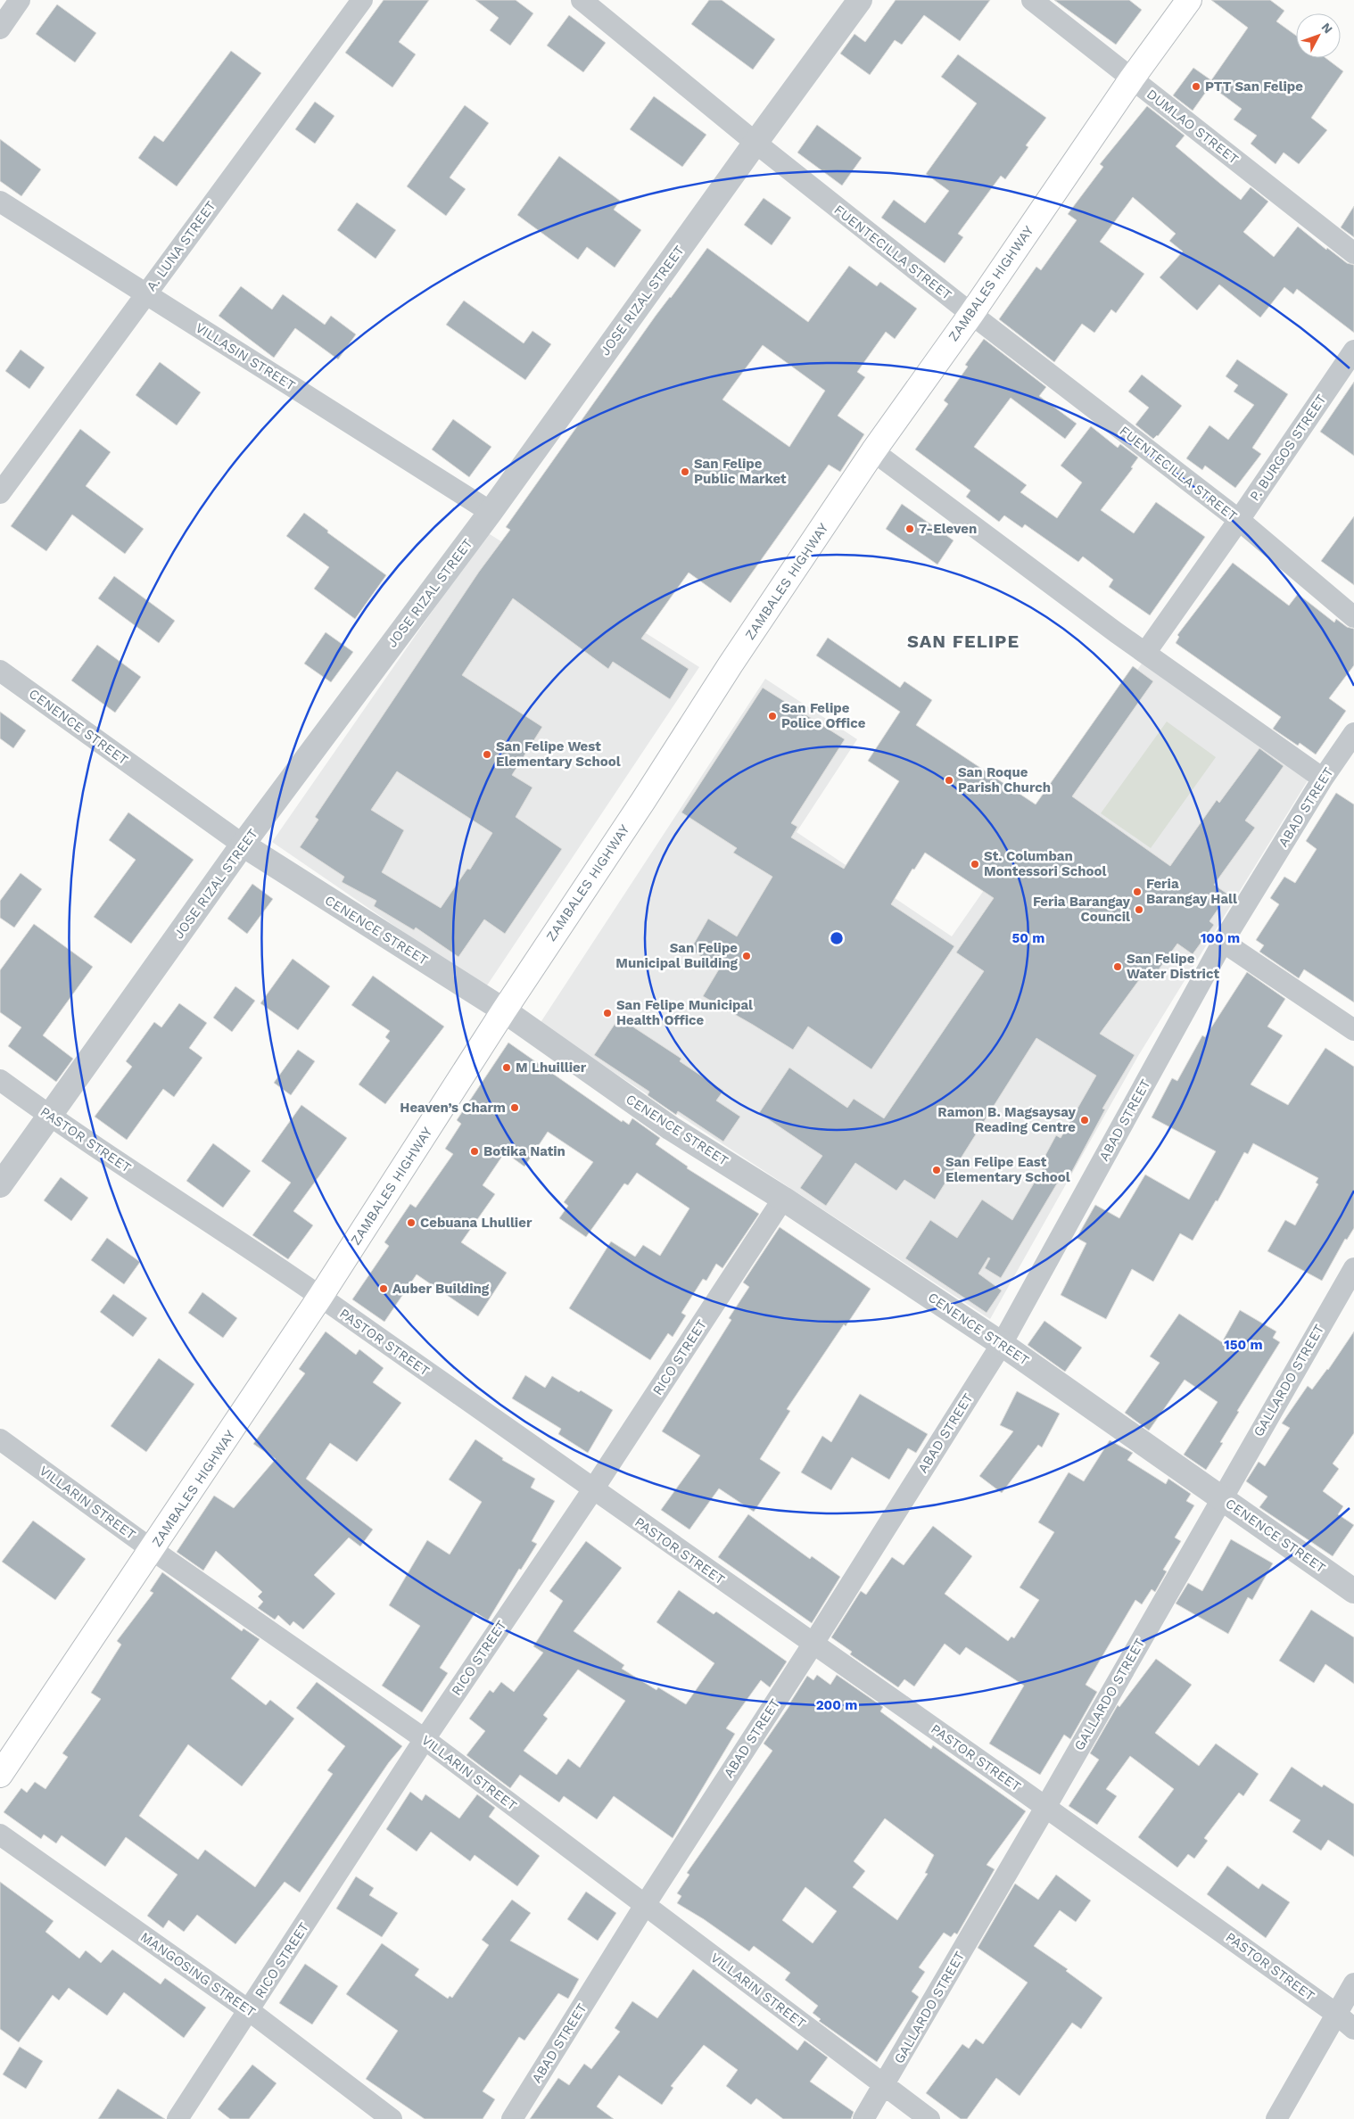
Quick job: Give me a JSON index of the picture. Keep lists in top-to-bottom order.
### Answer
{
  "streets": {
    "main road": ["ZAMBALES HIGHWAY"],
    "street": [
      "DUMLAO STREET",
      "A. LUNA STREET",
      "FUENTECILLA STREET",
      "JOSE RIZAL STREET",
      "VILLASIN STREET",
      "P. BURGOS STREET",
      "CENENCE STREET",
      "ABAD STREET",
      "PASTOR STREET",
      "RICO STREET",
      "GALLARDO STREET",
      "VILLARIN STREET",
      "MANGOSING STREET"
    ]
  },
  "crossings": [
    ["DUMLAO STREET", "ZAMBALES HIGHWAY"],
    ["A. LUNA STREET", "VILLASIN STREET"],
    ["FUENTECILLA STREET", "ZAMBALES HIGHWAY"],
    ["FUENTECILLA STREET", "JOSE RIZAL STREET"],
    ["FUENTECILLA STREET", "P. BURGOS STREET"],
    ["ZAMBALES HIGHWAY", "CENENCE STREET"],
    ["ZAMBALES HIGHWAY", "PASTOR STREET"],
    ["ZAMBALES HIGHWAY", "VILLARIN STREET"],
    ["JOSE RIZAL STREET", "VILLASIN STREET"],
    ["JOSE RIZAL STREET", "CENENCE STREET"],
    ["JOSE RIZAL STREET", "PASTOR STREET"],
    ["CENENCE STREET", "ABAD STREET"],
    ["CENENCE STREET", "RICO STREET"],
    ["CENENCE STREET", "GALLARDO STREET"],
    ["ABAD STREET", "PASTOR STREET"],
    ["ABAD STREET", "VILLARIN STREET"],
    ["PASTOR STREET", "RICO STREET"],
    ["PASTOR STREET", "GALLARDO STREET"],
    ["RICO STREET", "VILLARIN STREET"],
    ["RICO STREET", "MANGOSING STREET"],
    ["GALLARDO STREET", "VILLARIN STREET"]
  ],
  "districts": ["SAN FELIPE"],
  "places": [
    "PTT San Felipe",
    "San Felipe Public Market",
    "7-Eleven",
    "San Felipe Police Office",
    "San Felipe West Elementary School",
    "San Roque Parish Church",
    "St. Columban Montessori School",
    "Feria Barangay Hall",
    "Feria Barangay Council",
    "San Felipe Municipal Building",
    "San Felipe Water District",
    "San Felipe Municipal Health Office",
    "M Lhuillier",
    "Heaven’s Charm",
    "Ramon B. Magsaysay Reading Centre",
    "Botika Natin",
    "San Felipe East Elementary School",
    "Cebuana Lhullier",
    "Auber Building"
  ],
  "north": "top right",
  "rings": [
    "50 m",
    "100 m",
    "150 m",
    "200 m"
  ]
}
